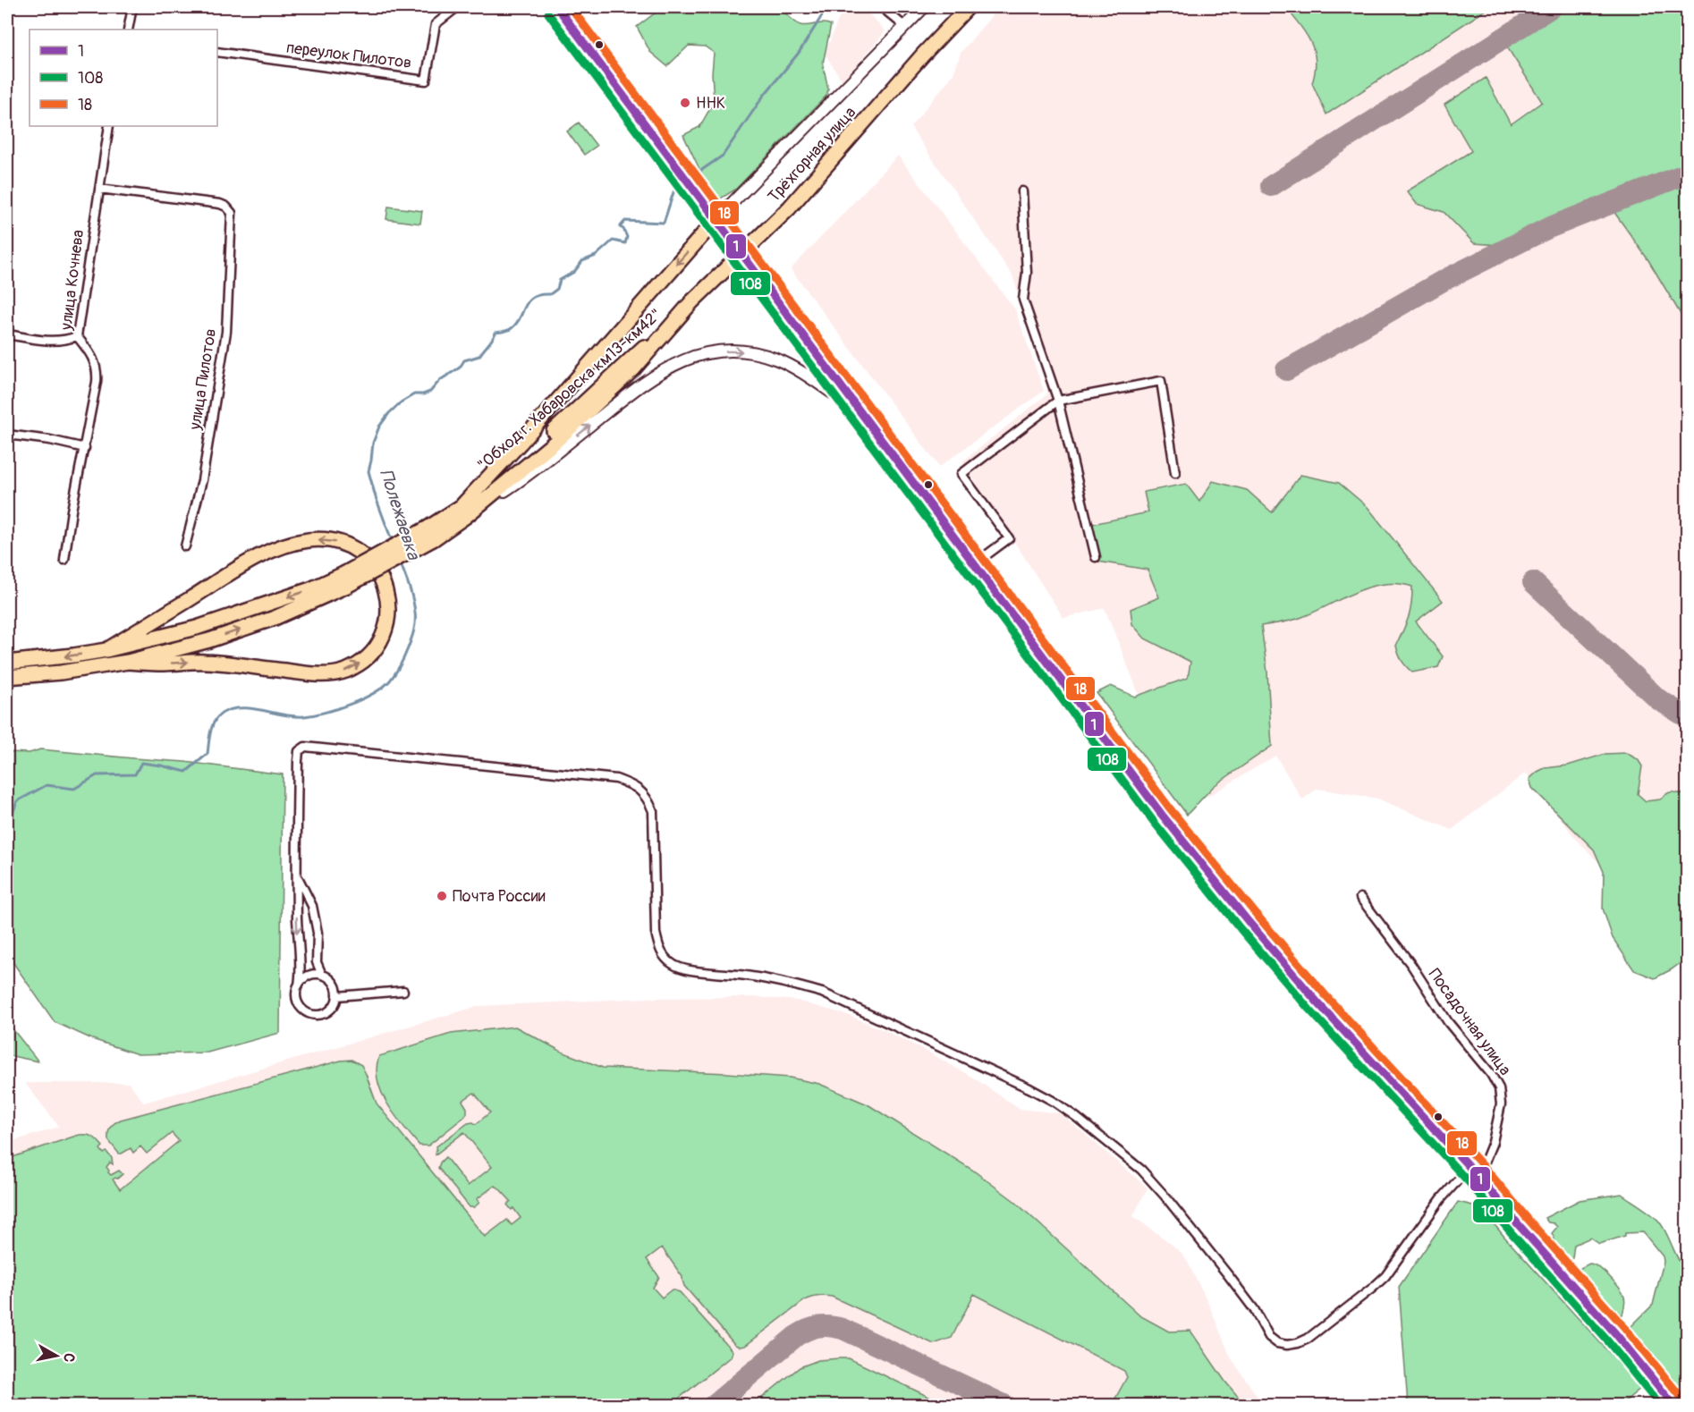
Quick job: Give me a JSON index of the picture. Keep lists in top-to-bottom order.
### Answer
{
  "streets": {
    "highway": ["Трёхгорная улица", "\"Обход г. Хабаровска км13-км42\""],
    "street": [
      "переулок Пилотов",
      "улица Кочнева",
      "улица Пилотов",
      "Посадочная улица"
    ]
  },
  "crossings": [
    ["Трёхгорная улица", "\"Обход г. Хабаровска км13-км42\""],
    ["улица Кочнева", "улица Пилотов"]
  ],
  "water": ["Полежаевка"],
  "places": ["ННК", "Почта России"],
  "lines": ["transit line 1", "transit line 18", "transit line 108"],
  "legend": ["1", "108", "18"],
  "north": "right"
}
